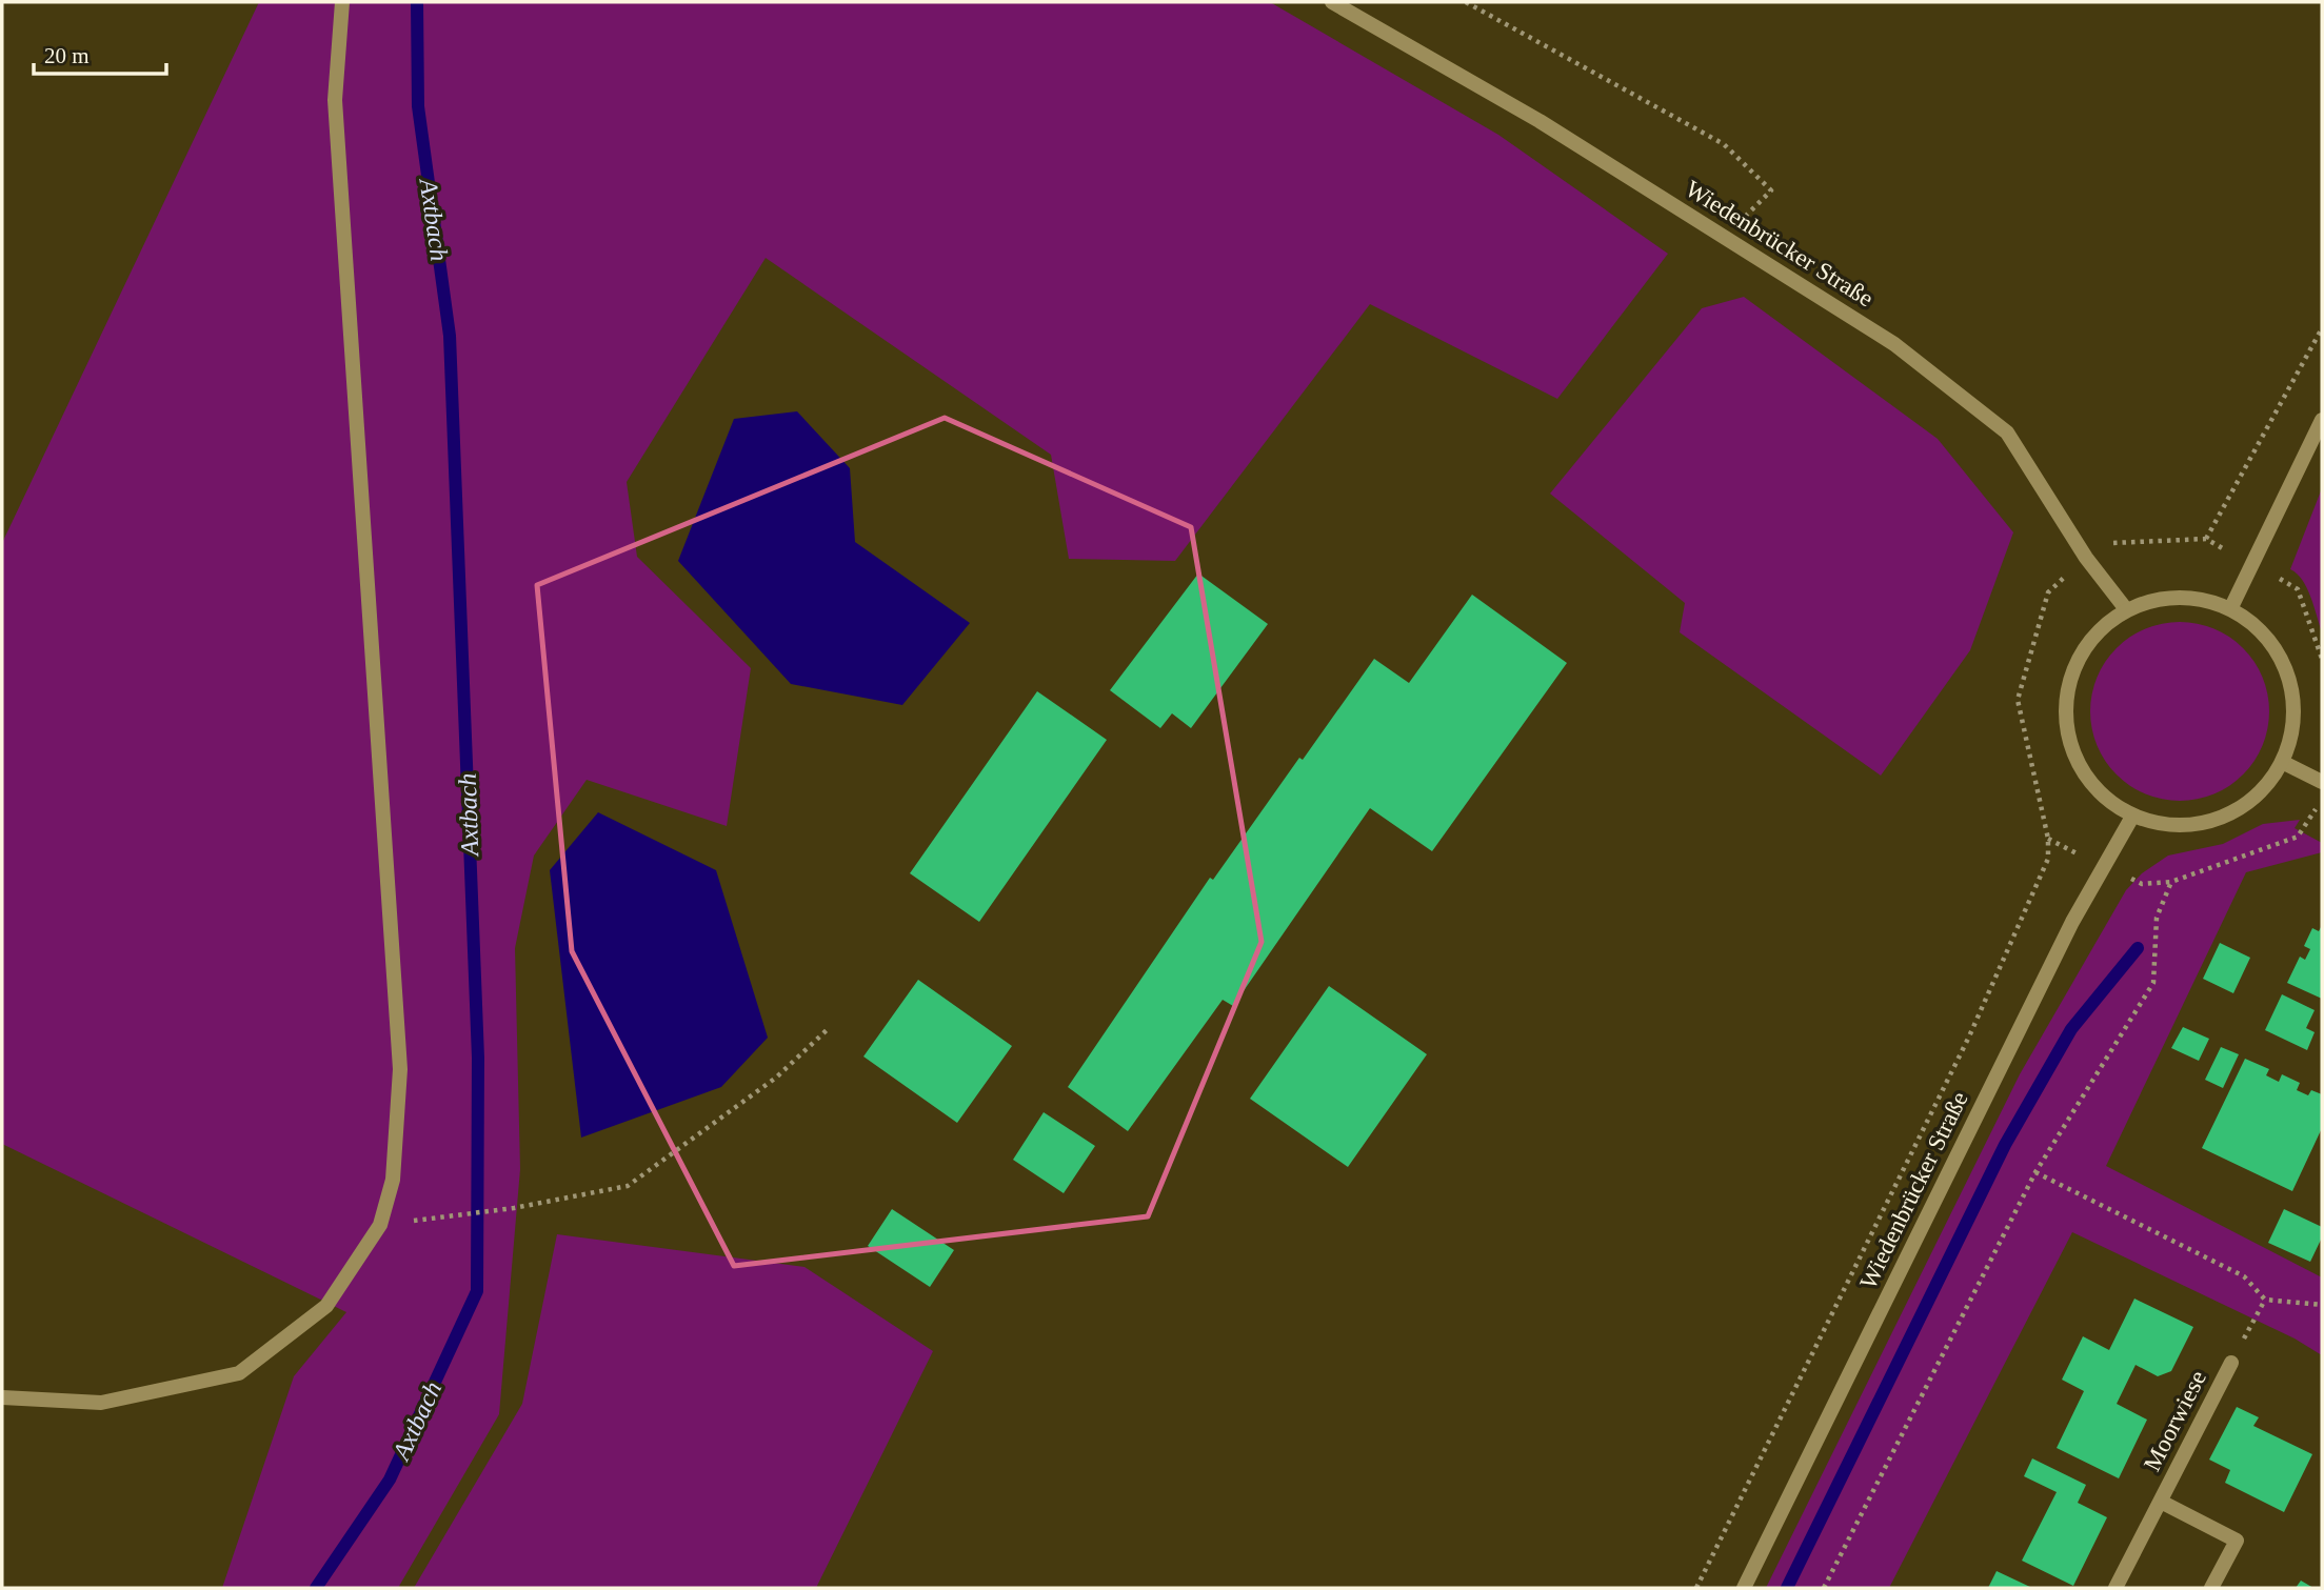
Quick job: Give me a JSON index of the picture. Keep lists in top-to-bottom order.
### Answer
{
  "streets": {
    "street": ["Wiedenbrücker Straße", "Moorwiese"]
  },
  "water": ["Axtbach"],
  "scale_bar": "20 m"
}
